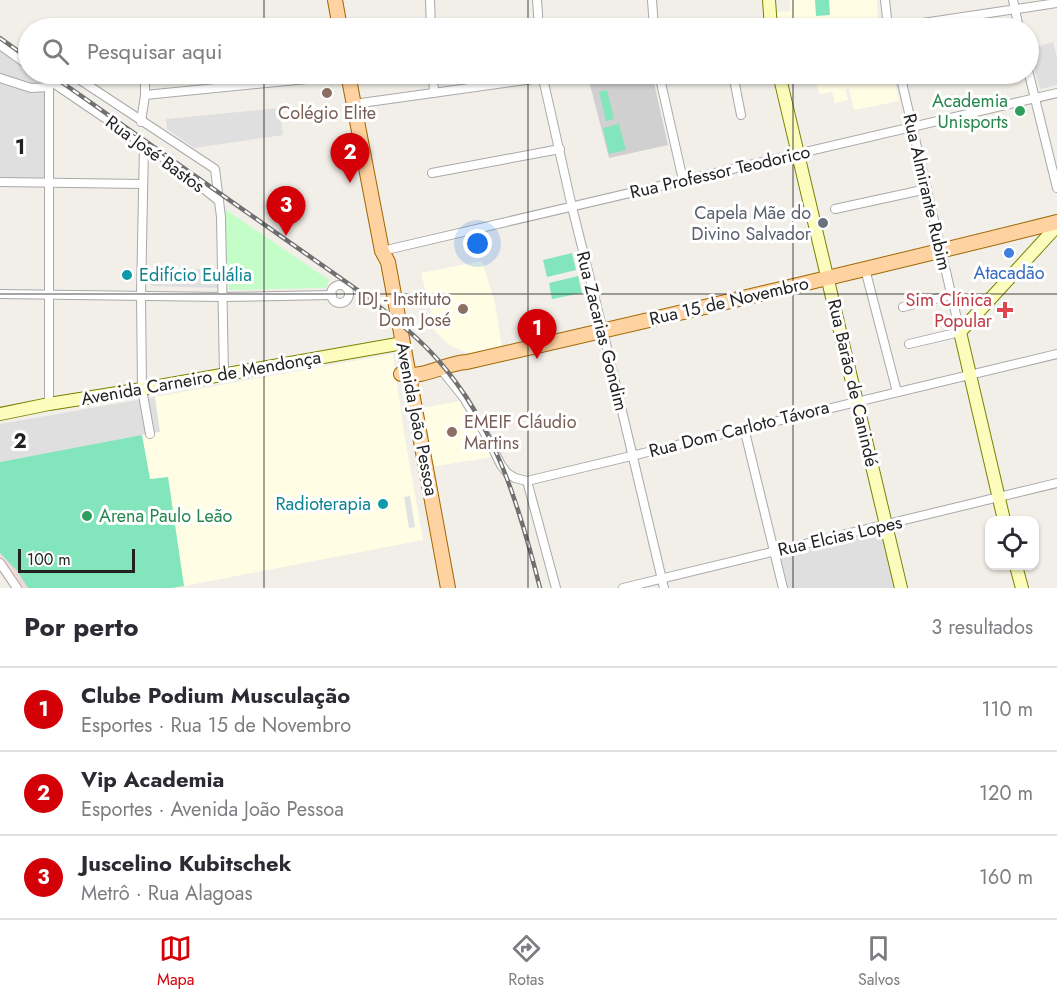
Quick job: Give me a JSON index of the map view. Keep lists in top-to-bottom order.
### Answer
{
  "streets": {
    "main road": [
      "Rua Almirante Rubim",
      "Rua 15 de Novembro",
      "Avenida Carneiro de Mendonça",
      "Rua Barão de Canindé",
      "Avenida João Pessoa"
    ],
    "street": [
      "Rua José Bastos",
      "Rua Professor Teodorico",
      "Rua Zacarias Gondim",
      "Rua Dom Carloto Távora",
      "Rua Elcias Lopes"
    ]
  },
  "crossings": [
    ["Rua Professor Teodorico", "Rua Almirante Rubim"],
    ["Rua Professor Teodorico", "Rua Zacarias Gondim"],
    ["Rua Professor Teodorico", "Rua Barão de Canindé"],
    ["Rua Professor Teodorico", "Avenida João Pessoa"],
    ["Rua Almirante Rubim", "Rua 15 de Novembro"],
    ["Rua Almirante Rubim", "Rua Dom Carloto Távora"],
    ["Rua Almirante Rubim", "Rua Elcias Lopes"],
    ["Rua 15 de Novembro", "Rua Zacarias Gondim"],
    ["Rua 15 de Novembro", "Rua Barão de Canindé"],
    ["Rua 15 de Novembro", "Avenida João Pessoa"],
    ["Rua Zacarias Gondim", "Rua Dom Carloto Távora"],
    ["Rua Zacarias Gondim", "Rua Elcias Lopes"],
    ["Avenida Carneiro de Mendonça", "Avenida João Pessoa"],
    ["Rua Barão de Canindé", "Rua Dom Carloto Távora"],
    ["Rua Barão de Canindé", "Rua Elcias Lopes"]
  ],
  "places": {
    "other": [
      "Colégio Elite",
      "Academia Unisports",
      "Capela Mãe do Divino Salvador",
      "Atacadão",
      "Edifício Eulália",
      "IDJ - Instituto Dom José",
      "EMEIF Cláudio Martins",
      "Radioterapia",
      "Arena Paulo Leão"
    ],
    "health": ["Sim Clínica Popular"]
  },
  "scale_bar": "100 m",
  "page": {
    "search": "Pesquisar aqui",
    "pins": ["2", "3", "1"],
    "scale": "100 m",
    "heading": ["Por perto", "3 resultados"],
    "list": [
      {
        "mark": "1",
        "name": "Clube Podium Musculação",
        "note": "Esportes · Rua 15 de Novembro",
        "value": "110 m"
      },
      {
        "mark": "2",
        "name": "Vip Academia",
        "note": "Esportes · Avenida João Pessoa",
        "value": "120 m"
      },
      {
        "mark": "3",
        "name": "Juscelino Kubitschek",
        "note": "Metrô · Rua Alagoas",
        "value": "160 m"
      }
    ],
    "nav": ["Mapa", "Rotas", "Salvos"]
  },
  "grid": {
    "rows": ["1", "2"]
  }
}
